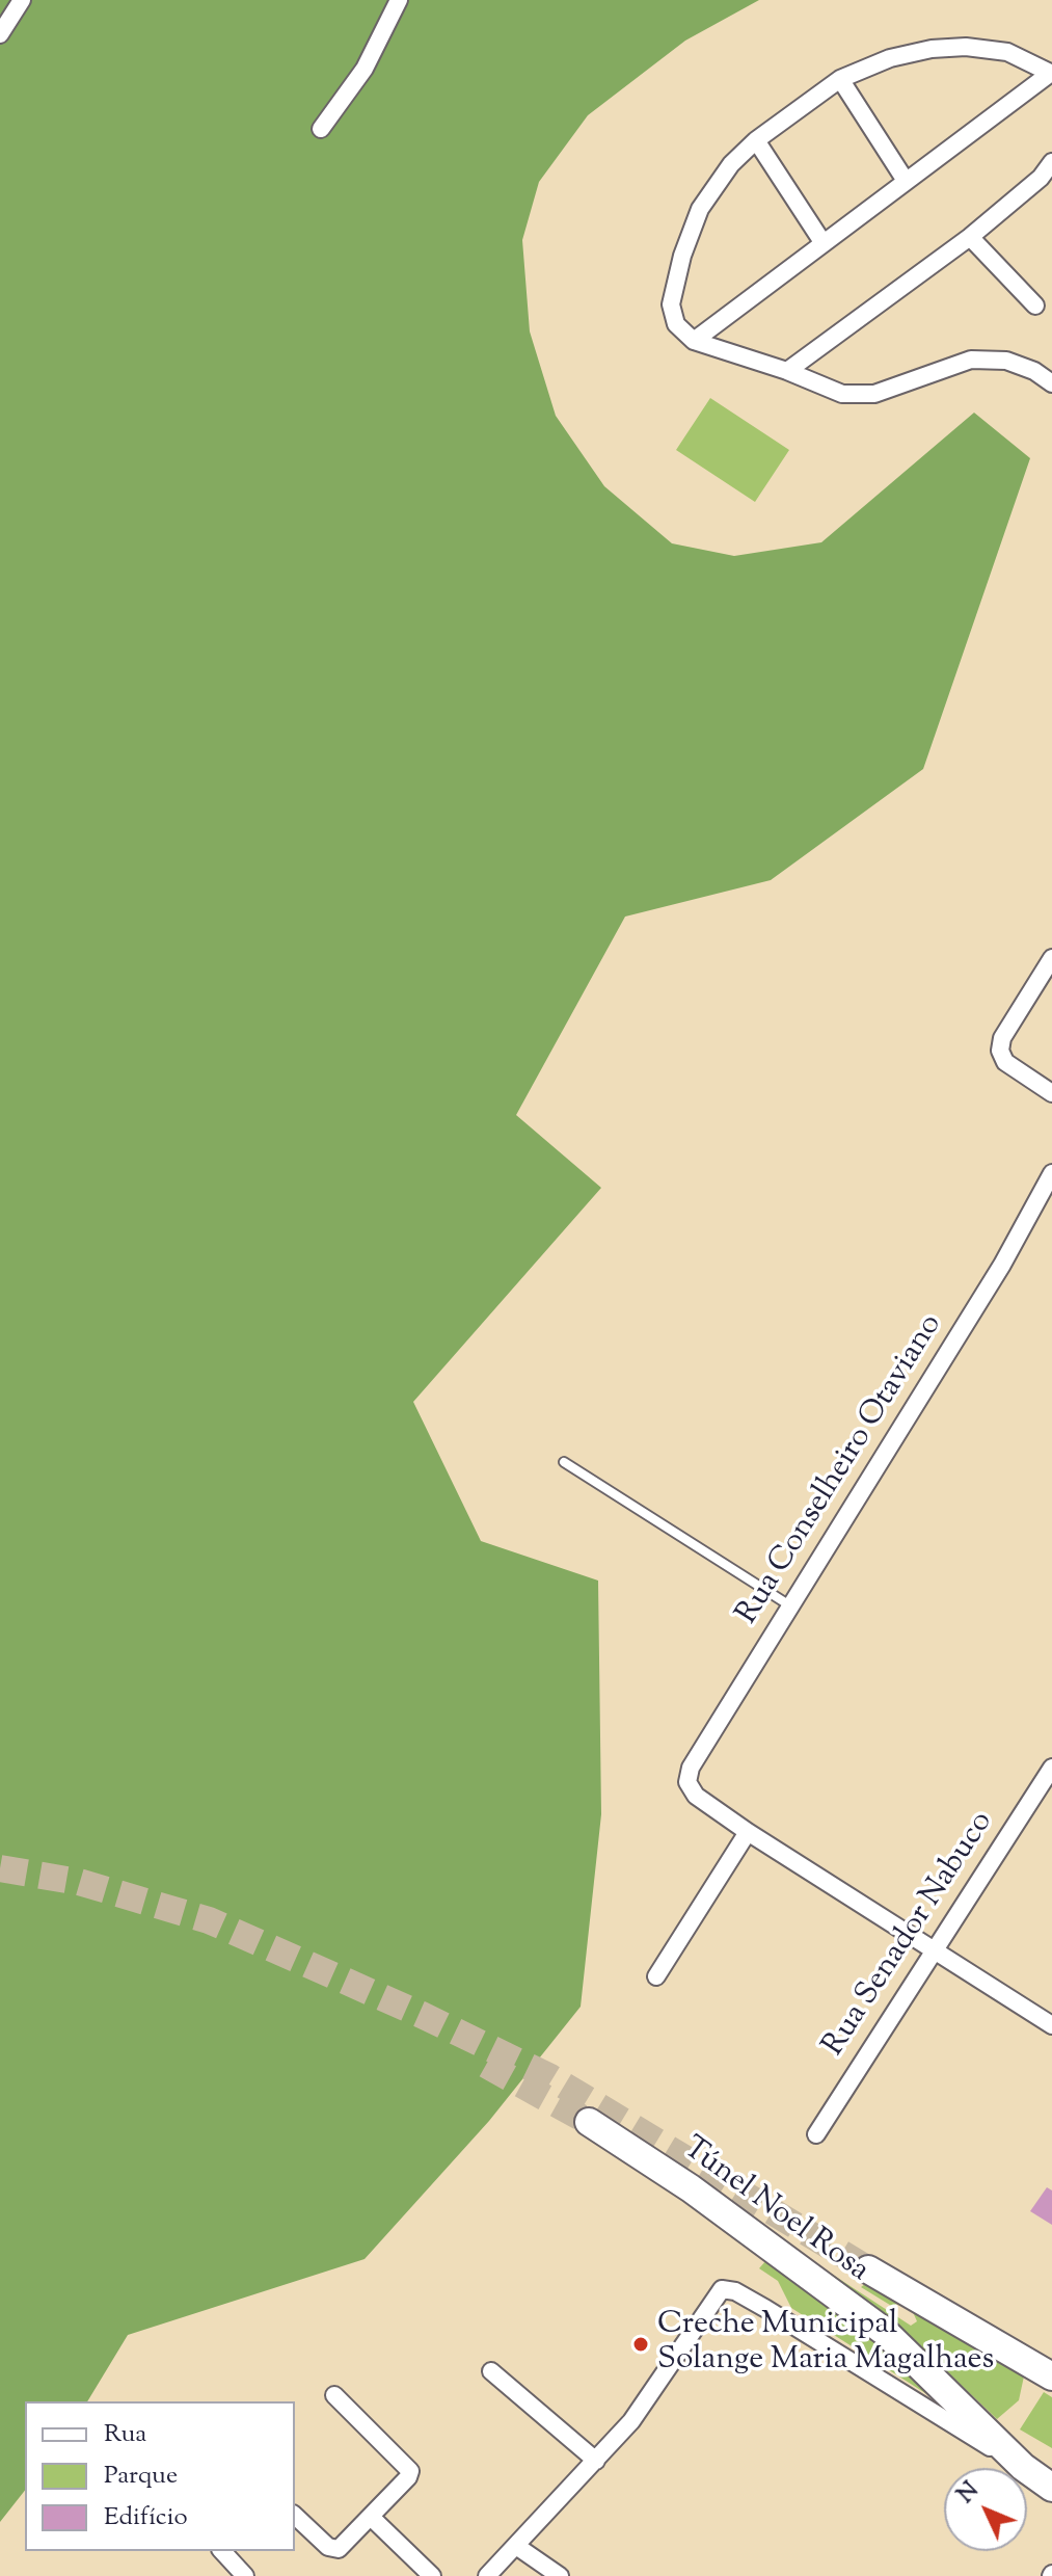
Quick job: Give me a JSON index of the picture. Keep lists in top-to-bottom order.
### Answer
{
  "streets": {
    "main road": ["Túnel Noel Rosa"],
    "street": ["Rua Conselheiro Otaviano", "Rua Senador Nabuco"]
  },
  "places": ["Creche Municipal Solange Maria Magalhaes"],
  "legend": ["Rua", "Parque", "Edifício"],
  "north": "top left"
}
